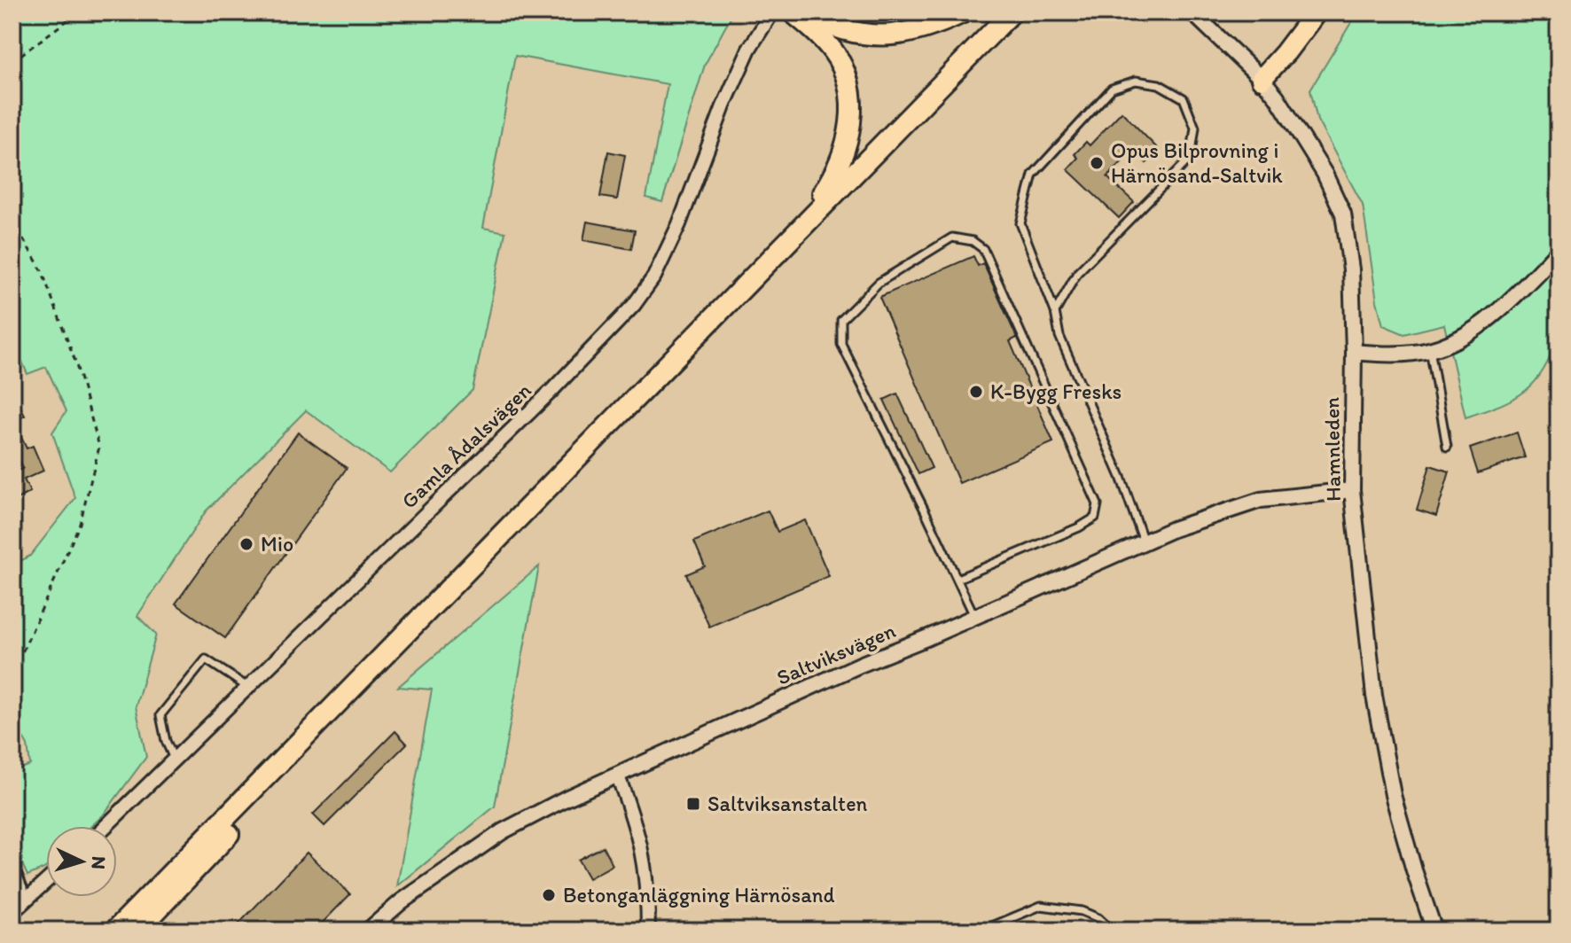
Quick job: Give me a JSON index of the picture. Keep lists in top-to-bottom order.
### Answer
{
  "streets": {
    "street": ["Gamla Ådalsvägen", "Hamnleden", "Saltviksvägen"]
  },
  "crossings": [
    ["Hamnleden", "Saltviksvägen"]
  ],
  "places": {
    "other": [
      "Opus Bilprovning i Härnösand-Saltvik",
      "K-Bygg Fresks",
      "Mio",
      "Betonganläggning Härnösand"
    ],
    "transit": ["Saltviksanstalten"]
  },
  "north": "right"
}
